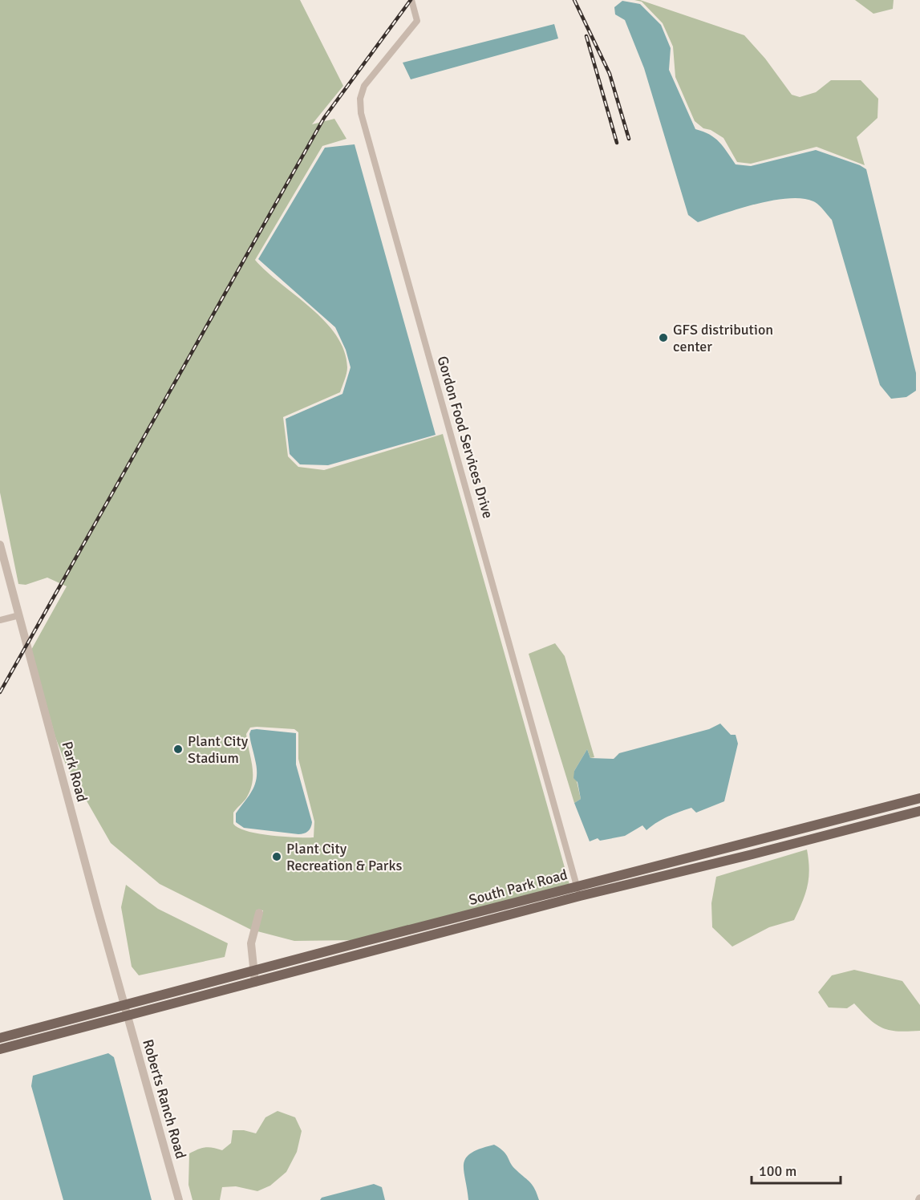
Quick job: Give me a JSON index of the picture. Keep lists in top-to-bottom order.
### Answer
{
  "streets": {
    "main road": ["South Park Road"],
    "street": ["Gordon Food Services Drive", "Park Road", "Roberts Ranch Road"]
  },
  "crossings": [
    ["Gordon Food Services Drive", "South Park Road"],
    ["Park Road", "South Park Road"],
    ["Park Road", "Roberts Ranch Road"],
    ["South Park Road", "Roberts Ranch Road"]
  ],
  "places": ["GFS distribution center", "Plant City Stadium", "Plant City Recreation & Parks"],
  "scale_bar": "100 m"
}
